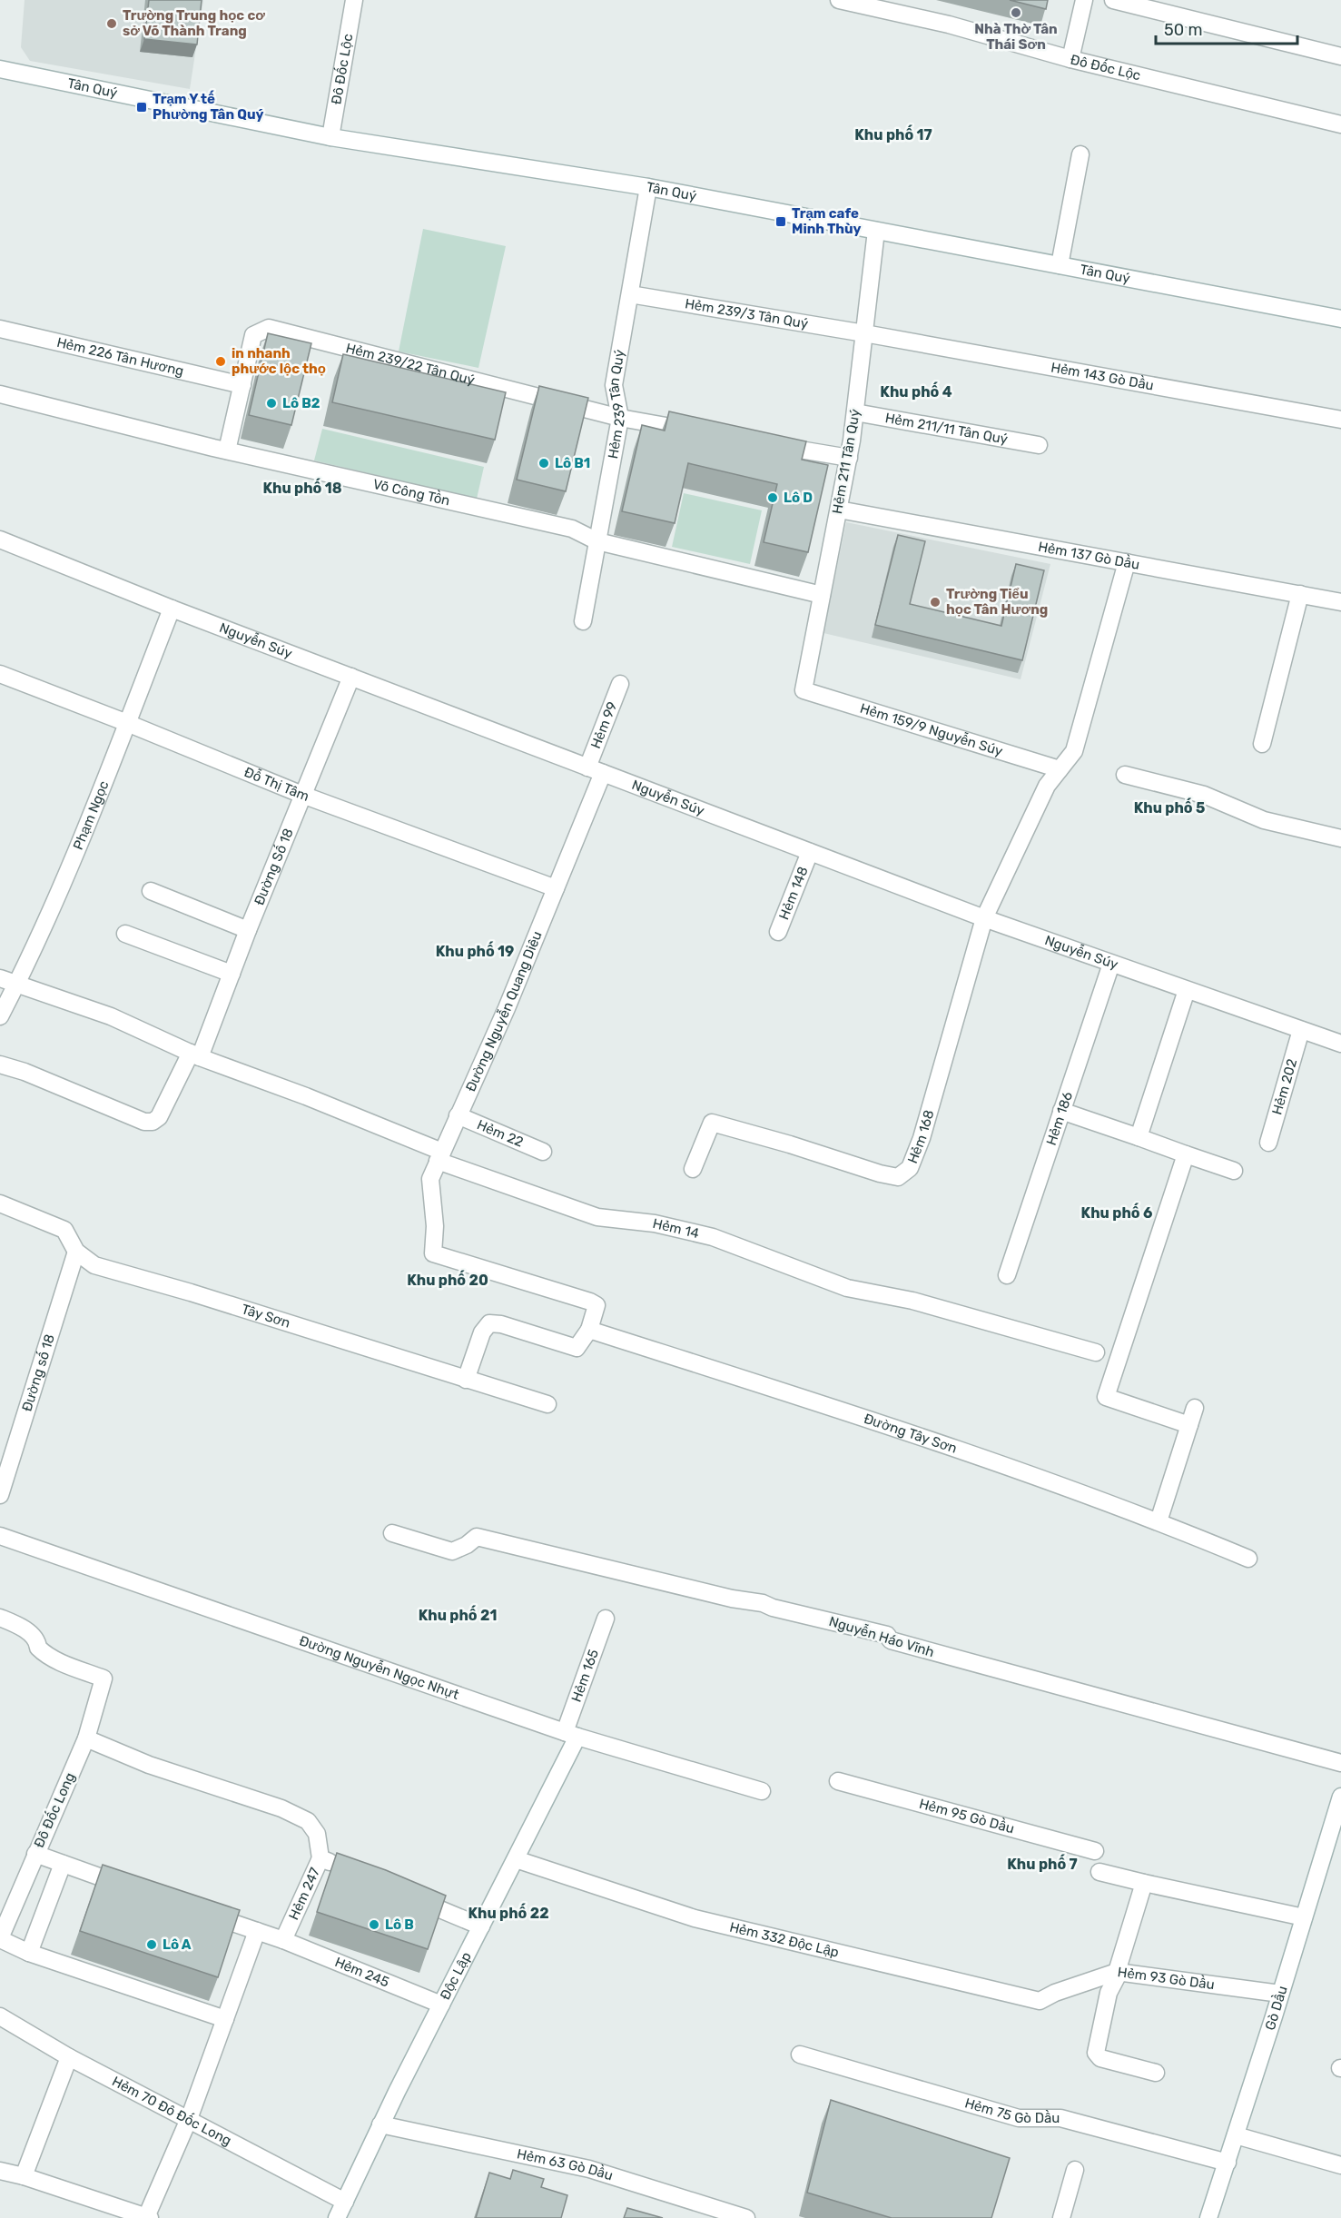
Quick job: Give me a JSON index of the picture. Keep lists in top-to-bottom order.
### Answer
{
  "streets": {
    "street": [
      "Đô Đốc Lộc",
      "Tân Quý",
      "Hẻm 239/3 Tân Quý",
      "Hẻm 226 Tân Hương",
      "Hẻm 239/22 Tân Quý",
      "Hẻm 143 Gò Dầu",
      "Hẻm 239 Tân Quý",
      "Hẻm 211/11 Tân Quý",
      "Hẻm 211 Tân Quý",
      "Võ Công Tồn",
      "Hẻm 137 Gò Dầu",
      "Nguyễn Súy",
      "Hẻm 99",
      "Hẻm 159/9 Nguyễn Súy",
      "Đỗ Thị Tâm",
      "Phạm Ngọc",
      "Đường Số 18",
      "Hẻm 148",
      "Đường Nguyễn Quang Diêu",
      "Hẻm 202",
      "Hẻm 186",
      "Hẻm 22",
      "Hẻm 168",
      "Hẻm 14",
      "Tây Sơn",
      "Đường số 18",
      "Đường Tây Sơn",
      "Nguyễn Háo Vĩnh",
      "Đường Nguyễn Ngọc Nhựt",
      "Hẻm 165",
      "Đô Đốc Long",
      "Hẻm 95 Gò Dầu",
      "Hẻm 247",
      "Hẻm 332 Độc Lập",
      "Hẻm 245",
      "Độc Lập",
      "Hẻm 93 Gò Dầu",
      "Gò Dầu",
      "Hẻm 70 Đô Đốc Long",
      "Hẻm 75 Gò Dầu",
      "Hẻm 63 Gò Dầu"
    ]
  },
  "crossings": [
    ["Đô Đốc Lộc", "Tân Quý"],
    ["Tân Quý", "Hẻm 239 Tân Quý"],
    ["Tân Quý", "Hẻm 211 Tân Quý"],
    ["Hẻm 239/3 Tân Quý", "Hẻm 143 Gò Dầu"],
    ["Hẻm 239/3 Tân Quý", "Hẻm 239 Tân Quý"],
    ["Hẻm 239/3 Tân Quý", "Hẻm 211 Tân Quý"],
    ["Hẻm 226 Tân Hương", "Hẻm 239/22 Tân Quý"],
    ["Hẻm 239/22 Tân Quý", "Hẻm 239 Tân Quý"],
    ["Hẻm 239/22 Tân Quý", "Võ Công Tồn"],
    ["Hẻm 143 Gò Dầu", "Hẻm 211 Tân Quý"],
    ["Hẻm 239 Tân Quý", "Võ Công Tồn"],
    ["Hẻm 211/11 Tân Quý", "Hẻm 211 Tân Quý"],
    ["Hẻm 211 Tân Quý", "Võ Công Tồn"],
    ["Hẻm 211 Tân Quý", "Hẻm 137 Gò Dầu"],
    ["Hẻm 211 Tân Quý", "Hẻm 159/9 Nguyễn Súy"],
    ["Nguyễn Súy", "Hẻm 99"],
    ["Nguyễn Súy", "Phạm Ngọc"],
    ["Nguyễn Súy", "Đường Số 18"],
    ["Nguyễn Súy", "Hẻm 148"],
    ["Nguyễn Súy", "Đường Nguyễn Quang Diêu"],
    ["Nguyễn Súy", "Hẻm 202"],
    ["Nguyễn Súy", "Hẻm 186"],
    ["Nguyễn Súy", "Hẻm 168"],
    ["Hẻm 99", "Đường Nguyễn Quang Diêu"],
    ["Đỗ Thị Tâm", "Phạm Ngọc"],
    ["Đỗ Thị Tâm", "Đường Số 18"],
    ["Đỗ Thị Tâm", "Đường Nguyễn Quang Diêu"],
    ["Phạm Ngọc", "Hẻm 14"],
    ["Đường Số 18", "Hẻm 14"],
    ["Đường Nguyễn Quang Diêu", "Hẻm 22"],
    ["Đường Nguyễn Quang Diêu", "Hẻm 14"],
    ["Đường Nguyễn Quang Diêu", "Đường Tây Sơn"],
    ["Tây Sơn", "Đường số 18"],
    ["Đường Nguyễn Ngọc Nhựt", "Hẻm 165"],
    ["Đường Nguyễn Ngọc Nhựt", "Độc Lập"],
    ["Hẻm 165", "Độc Lập"],
    ["Hẻm 247", "Hẻm 245"],
    ["Hẻm 332 Độc Lập", "Độc Lập"],
    ["Hẻm 332 Độc Lập", "Hẻm 93 Gò Dầu"],
    ["Hẻm 245", "Độc Lập"],
    ["Độc Lập", "Hẻm 70 Đô Đốc Long"],
    ["Độc Lập", "Hẻm 63 Gò Dầu"],
    ["Hẻm 93 Gò Dầu", "Gò Dầu"],
    ["Gò Dầu", "Hẻm 75 Gò Dầu"]
  ],
  "districts": [
    "Khu phố 17",
    "Khu phố 4",
    "Khu phố 18",
    "Khu phố 5",
    "Khu phố 19",
    "Khu phố 6",
    "Khu phố 20",
    "Khu phố 21",
    "Khu phố 7",
    "Khu phố 22"
  ],
  "places": {
    "other": [
      "Nhà Thờ Tân Thái Sơn",
      "Trường Trung học cơ sở Võ Thành Trang",
      "in nhanh phước lộc thọ",
      "Lô B2",
      "Lô B1",
      "Lô D",
      "Trường Tiểu học Tân Hương",
      "Lô B",
      "Lô A"
    ],
    "transit": ["Trạm Y tế Phường Tân Quý", "Trạm cafe Minh Thùy"]
  },
  "scale_bar": "50 m"
}
